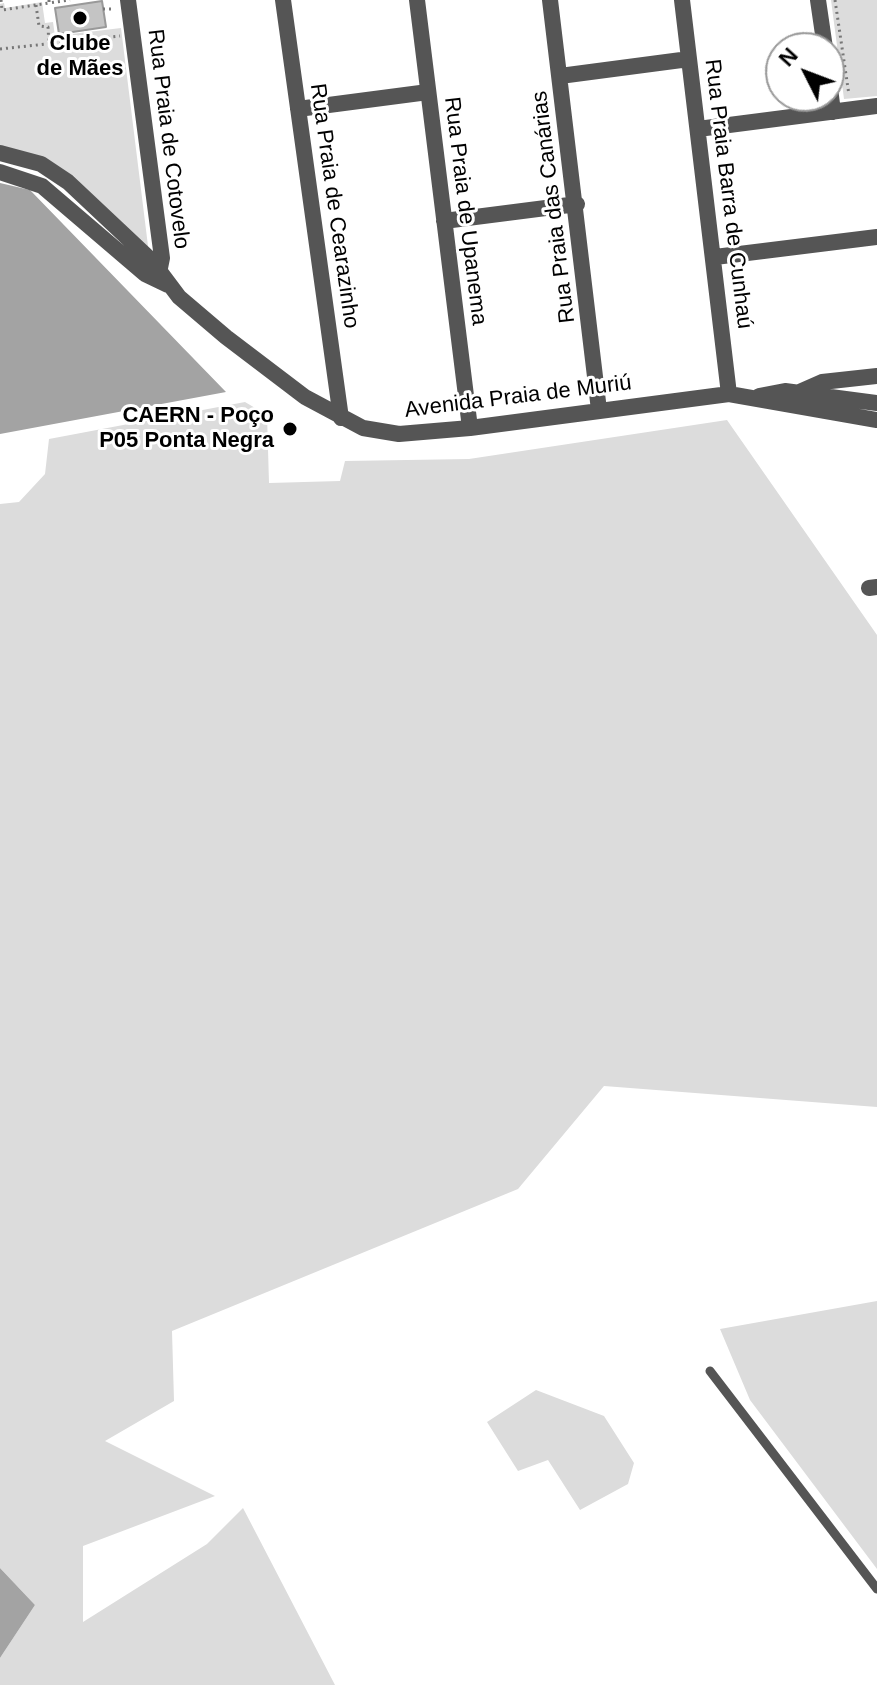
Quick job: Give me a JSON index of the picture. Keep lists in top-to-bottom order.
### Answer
{
  "streets": {
    "street": [
      "Rua Praia de Cotovelo",
      "Rua Praia Barra de Cunhaú",
      "Rua Praia de Cearazinho",
      "Rua Praia das Canárias",
      "Rua Praia de Upanema",
      "Avenida Praia de Muriú"
    ]
  },
  "crossings": [
    ["Rua Praia de Cotovelo", "Avenida Praia de Muriú"],
    ["Rua Praia Barra de Cunhaú", "Avenida Praia de Muriú"],
    ["Rua Praia de Cearazinho", "Avenida Praia de Muriú"],
    ["Rua Praia das Canárias", "Avenida Praia de Muriú"],
    ["Rua Praia de Upanema", "Avenida Praia de Muriú"]
  ],
  "places": ["Clube de Mães", "CAERN - Poço P05 Ponta Negra"],
  "north": "top left"
}
